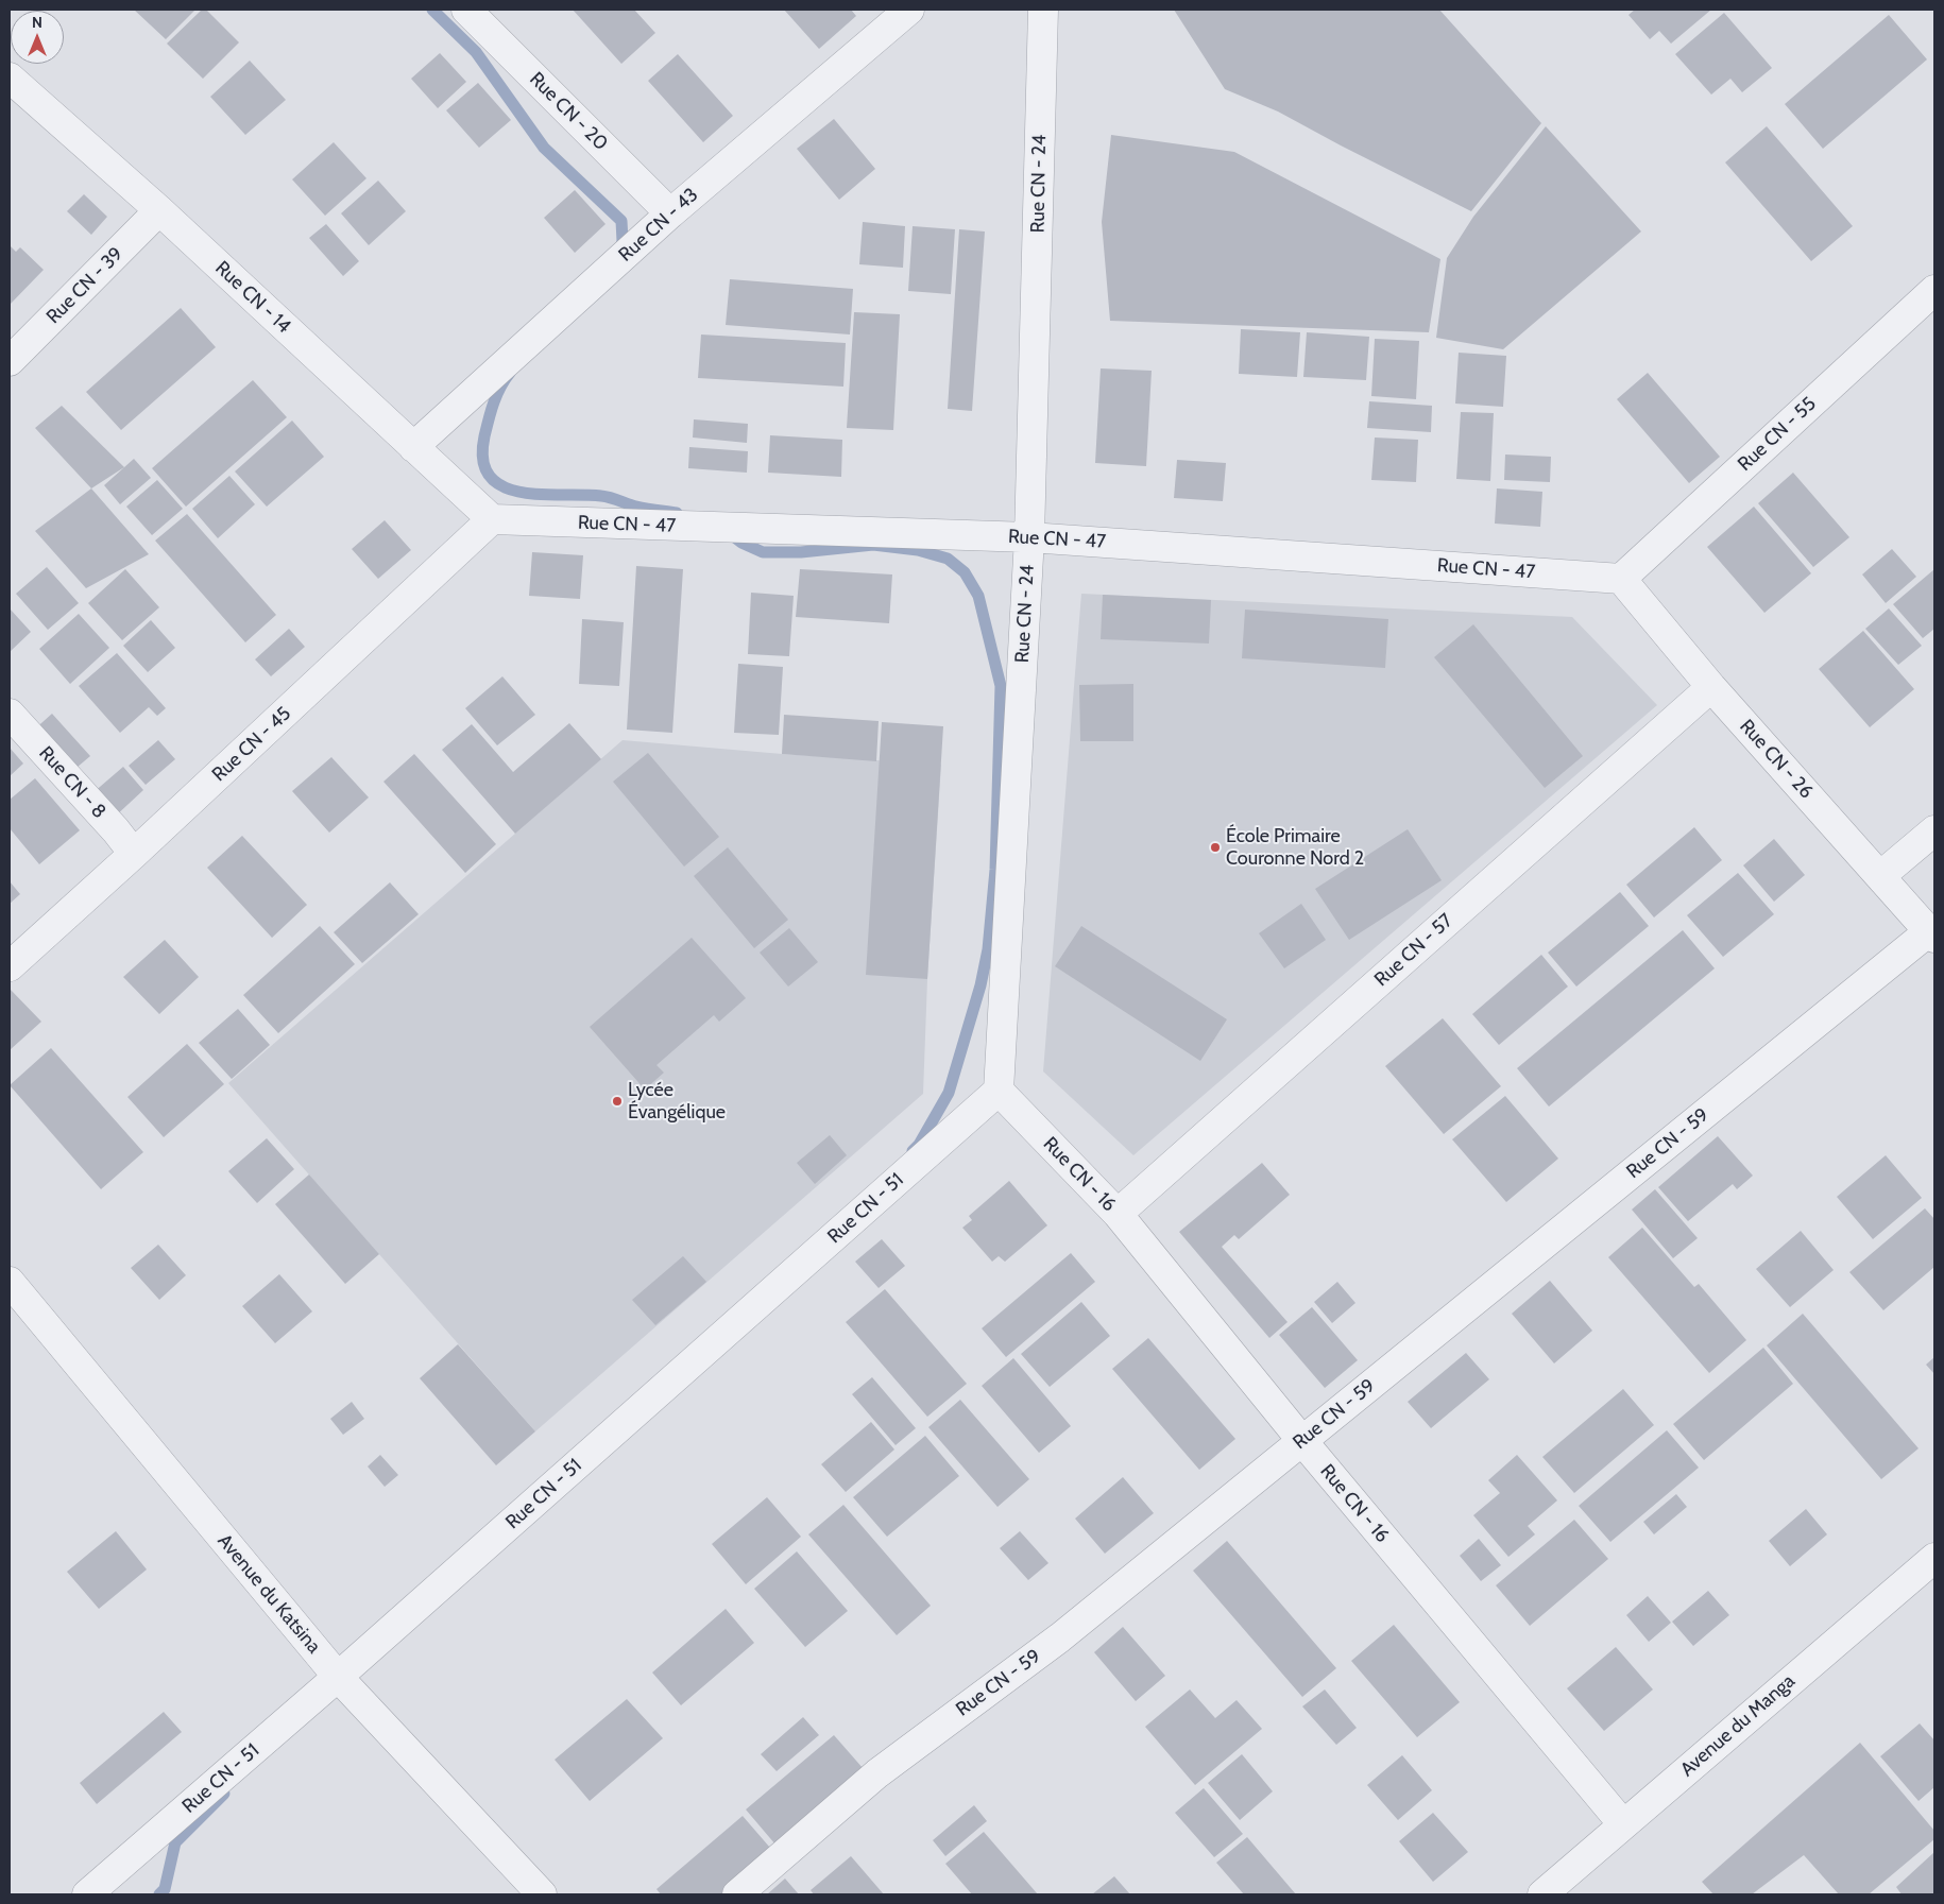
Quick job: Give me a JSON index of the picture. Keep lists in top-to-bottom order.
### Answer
{
  "streets": {
    "street": [
      "Rue CN - 20",
      "Rue CN - 24",
      "Rue CN - 43",
      "Rue CN - 39",
      "Rue CN - 14",
      "Rue CN - 55",
      "Rue CN - 47",
      "Rue CN - 45",
      "Rue CN - 26",
      "Rue CN - 8",
      "Rue CN - 57",
      "Rue CN - 59",
      "Rue CN - 16",
      "Rue CN - 51",
      "Avenue du Katsina",
      "Avenue du Manga"
    ]
  },
  "crossings": [
    ["Rue CN - 20", "Rue CN - 43"],
    ["Rue CN - 24", "Rue CN - 47"],
    ["Rue CN - 24", "Rue CN - 16"],
    ["Rue CN - 24", "Rue CN - 51"],
    ["Rue CN - 43", "Rue CN - 14"],
    ["Rue CN - 39", "Rue CN - 14"],
    ["Rue CN - 14", "Rue CN - 47"],
    ["Rue CN - 14", "Rue CN - 45"],
    ["Rue CN - 55", "Rue CN - 47"],
    ["Rue CN - 55", "Rue CN - 26"],
    ["Rue CN - 47", "Rue CN - 45"],
    ["Rue CN - 47", "Rue CN - 26"],
    ["Rue CN - 45", "Rue CN - 8"],
    ["Rue CN - 26", "Rue CN - 57"],
    ["Rue CN - 26", "Rue CN - 59"],
    ["Rue CN - 57", "Rue CN - 16"],
    ["Rue CN - 59", "Rue CN - 16"],
    ["Rue CN - 16", "Rue CN - 51"],
    ["Rue CN - 16", "Avenue du Manga"],
    ["Rue CN - 51", "Avenue du Katsina"]
  ],
  "places": ["École Primaire Couronne Nord 2", "Lycée Évangélique"],
  "north": "top"
}
